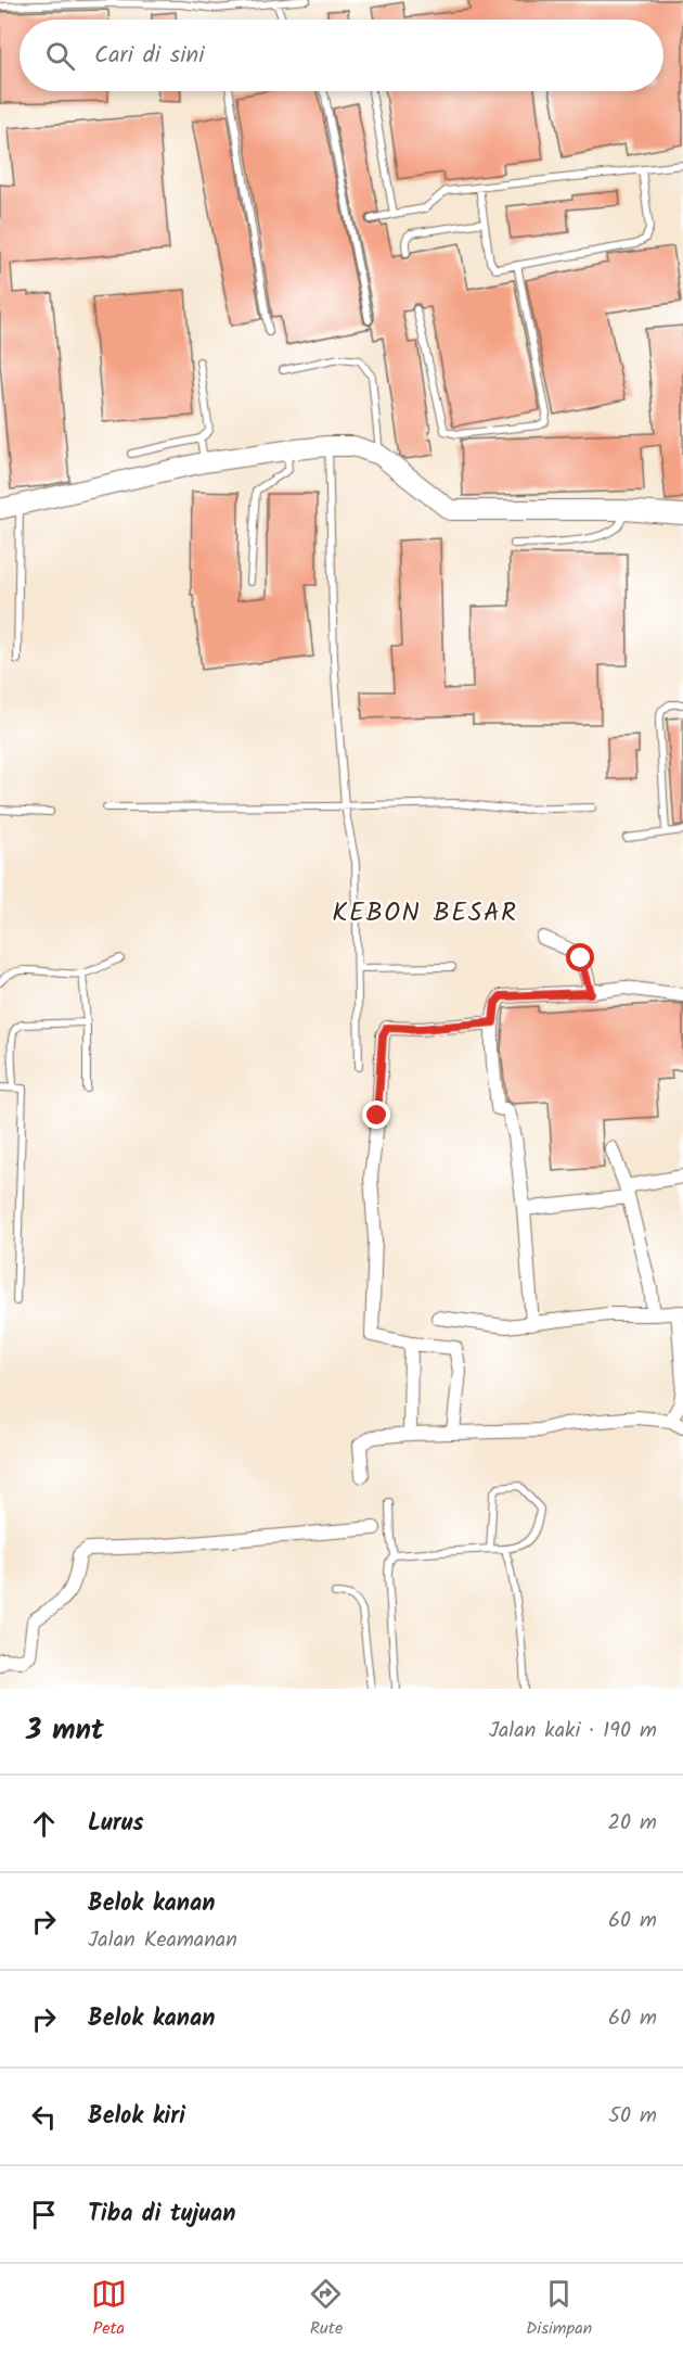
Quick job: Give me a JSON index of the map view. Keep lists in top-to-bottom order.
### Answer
{
  "districts": ["KEBON BESAR"],
  "page": {
    "search": "Cari di sini",
    "heading": ["3 mnt", "Jalan kaki · 190 m"],
    "list": [
      ["Lurus", "20 m"],
      ["Belok kanan", "Jalan Keamanan", "60 m"],
      ["Belok kanan", "60 m"],
      ["Belok kiri", "50 m"],
      "Tiba di tujuan"
    ],
    "nav": ["Peta", "Rute", "Disimpan"]
  }
}
